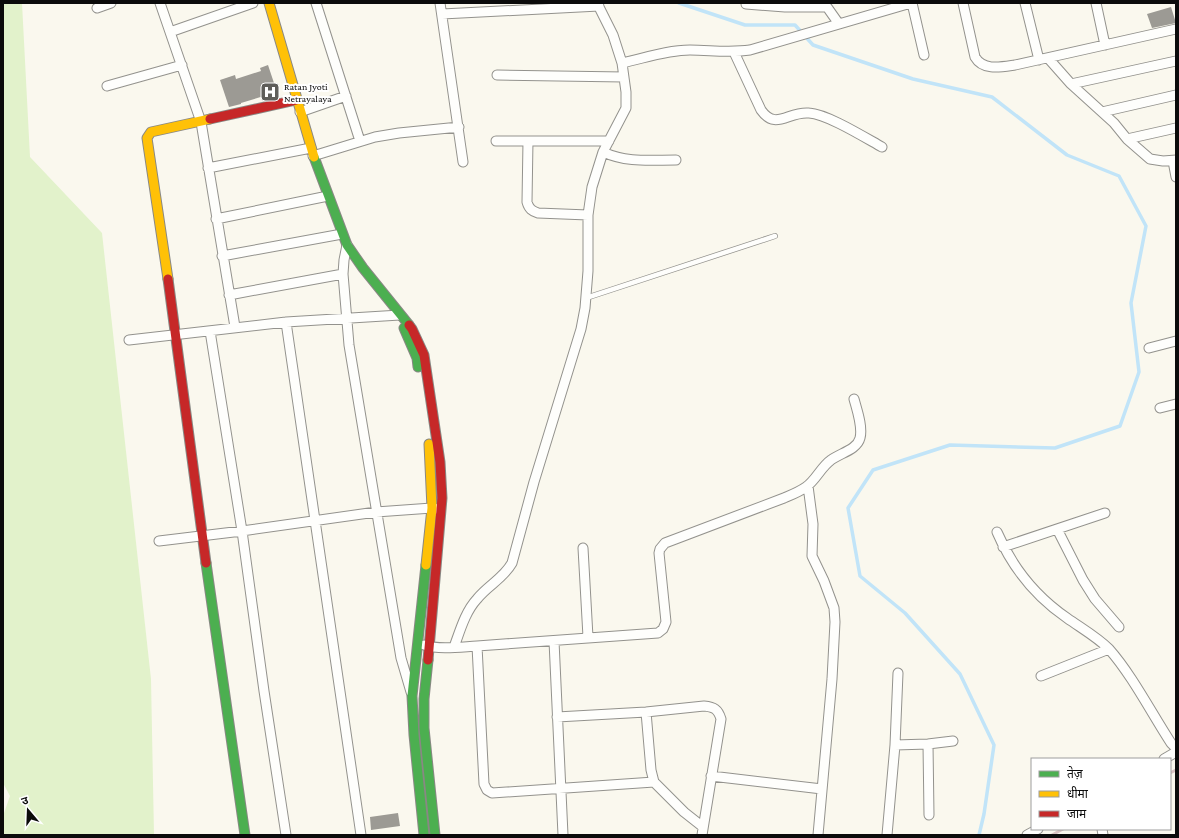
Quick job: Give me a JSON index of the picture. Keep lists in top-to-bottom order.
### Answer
{
  "places": {
    "hospital": ["Ratan Jyoti Netrayalaya"]
  },
  "legend": ["तेज़", "धीमा", "जाम"],
  "north": "top"
}
